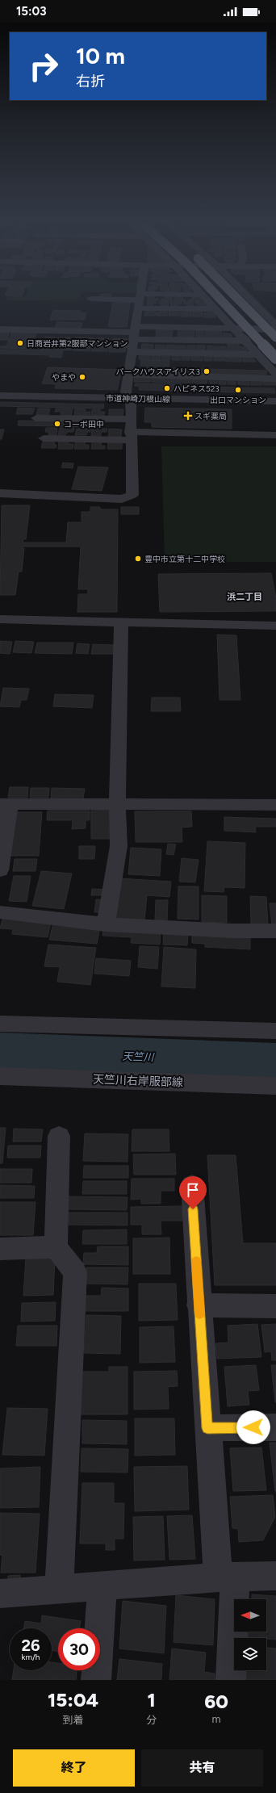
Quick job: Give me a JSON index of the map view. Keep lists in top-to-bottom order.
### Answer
{
  "streets": {
    "street": ["市道神崎刀根山線", "天竺川右岸服部線"]
  },
  "districts": ["浜二丁目"],
  "water": ["天竺川"],
  "places": {
    "other": [
      "日商岩井第2服部マンション",
      "パークハウスアイリス3",
      "やまや",
      "ハピネス523",
      "出口マンション",
      "コーポ田中",
      "豊中市立第十二中学校"
    ],
    "health": ["スギ薬局"]
  },
  "north": "left",
  "page": {
    "status": "15:03",
    "turn": ["10 m", "右折"],
    "speed": "26 km/h",
    "limit": "30",
    "eta": [
      "15:04",
      "到着",
      "1",
      "分",
      "60",
      "m"
    ],
    "buttons": ["終了", "共有"]
  }
}
